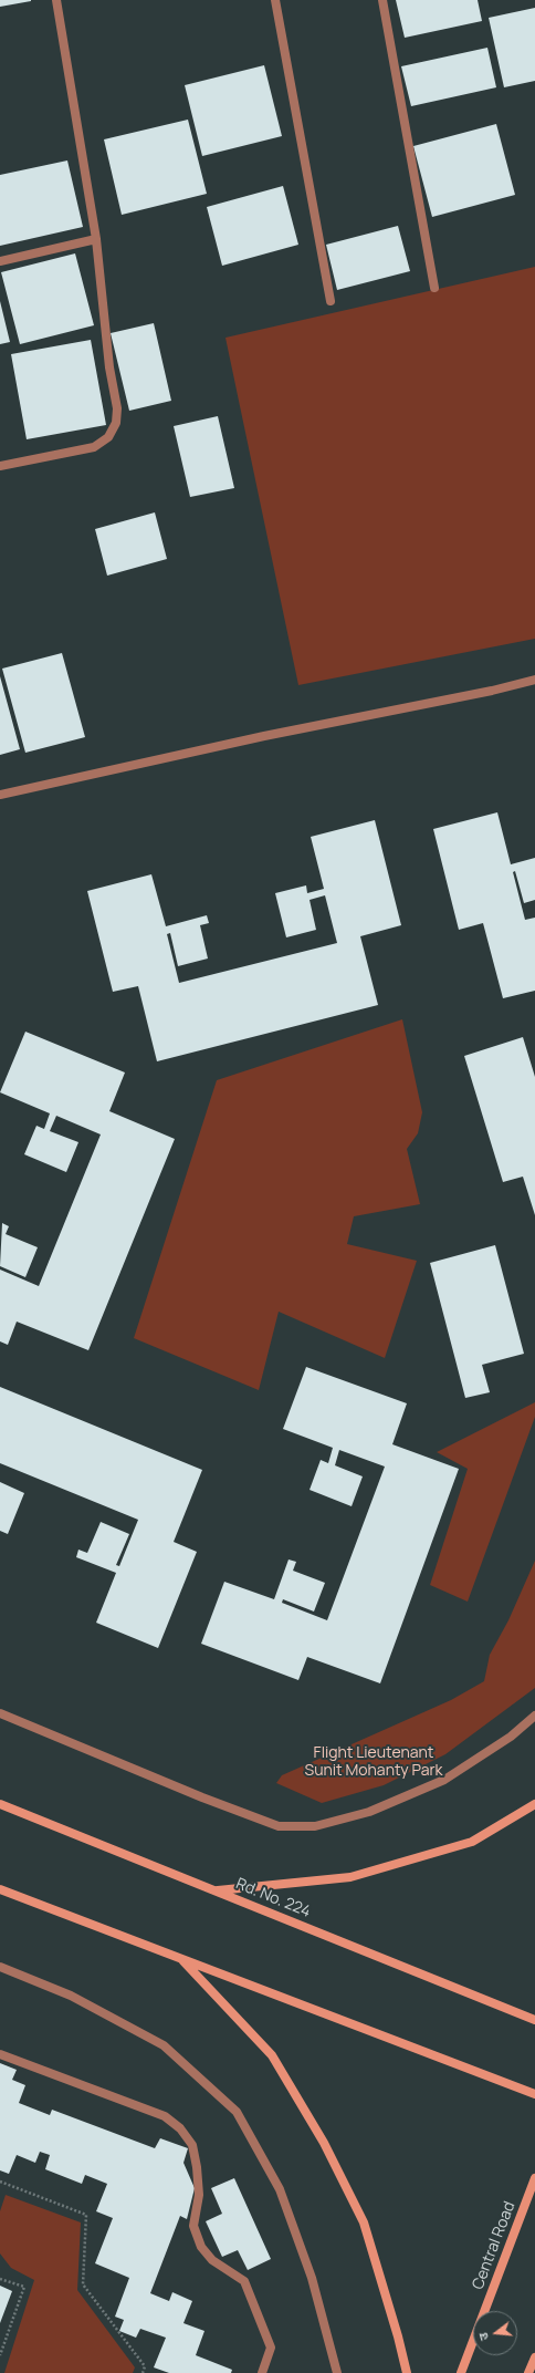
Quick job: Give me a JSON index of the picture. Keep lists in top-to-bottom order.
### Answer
{
  "streets": {
    "main road": ["Rd. No. 224", "Central Road"]
  },
  "parks": ["Flight Lieutenant Sunit Mohanty Park"],
  "north": "left"
}
